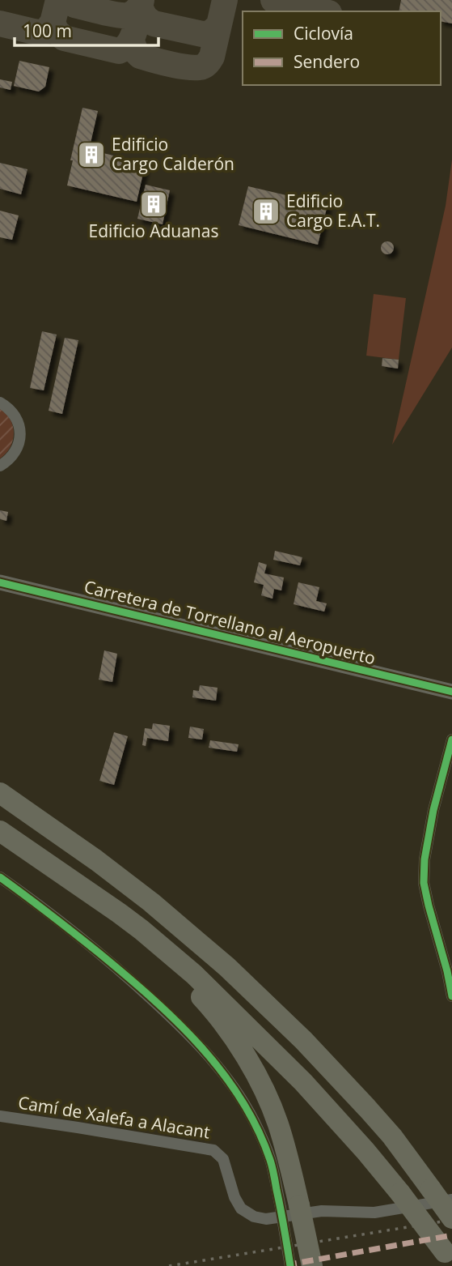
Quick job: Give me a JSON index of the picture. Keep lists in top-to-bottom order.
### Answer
{
  "streets": {
    "street": ["Carretera de Torrellano al Aeropuerto", "Camí de Xalefa a Alacant"]
  },
  "places": {
    "building": ["Edificio Cargo Calderón", "Edificio Aduanas", "Edificio Cargo E.A.T."]
  },
  "legend": ["Ciclovía", "Sendero"],
  "scale_bar": "100 m"
}
